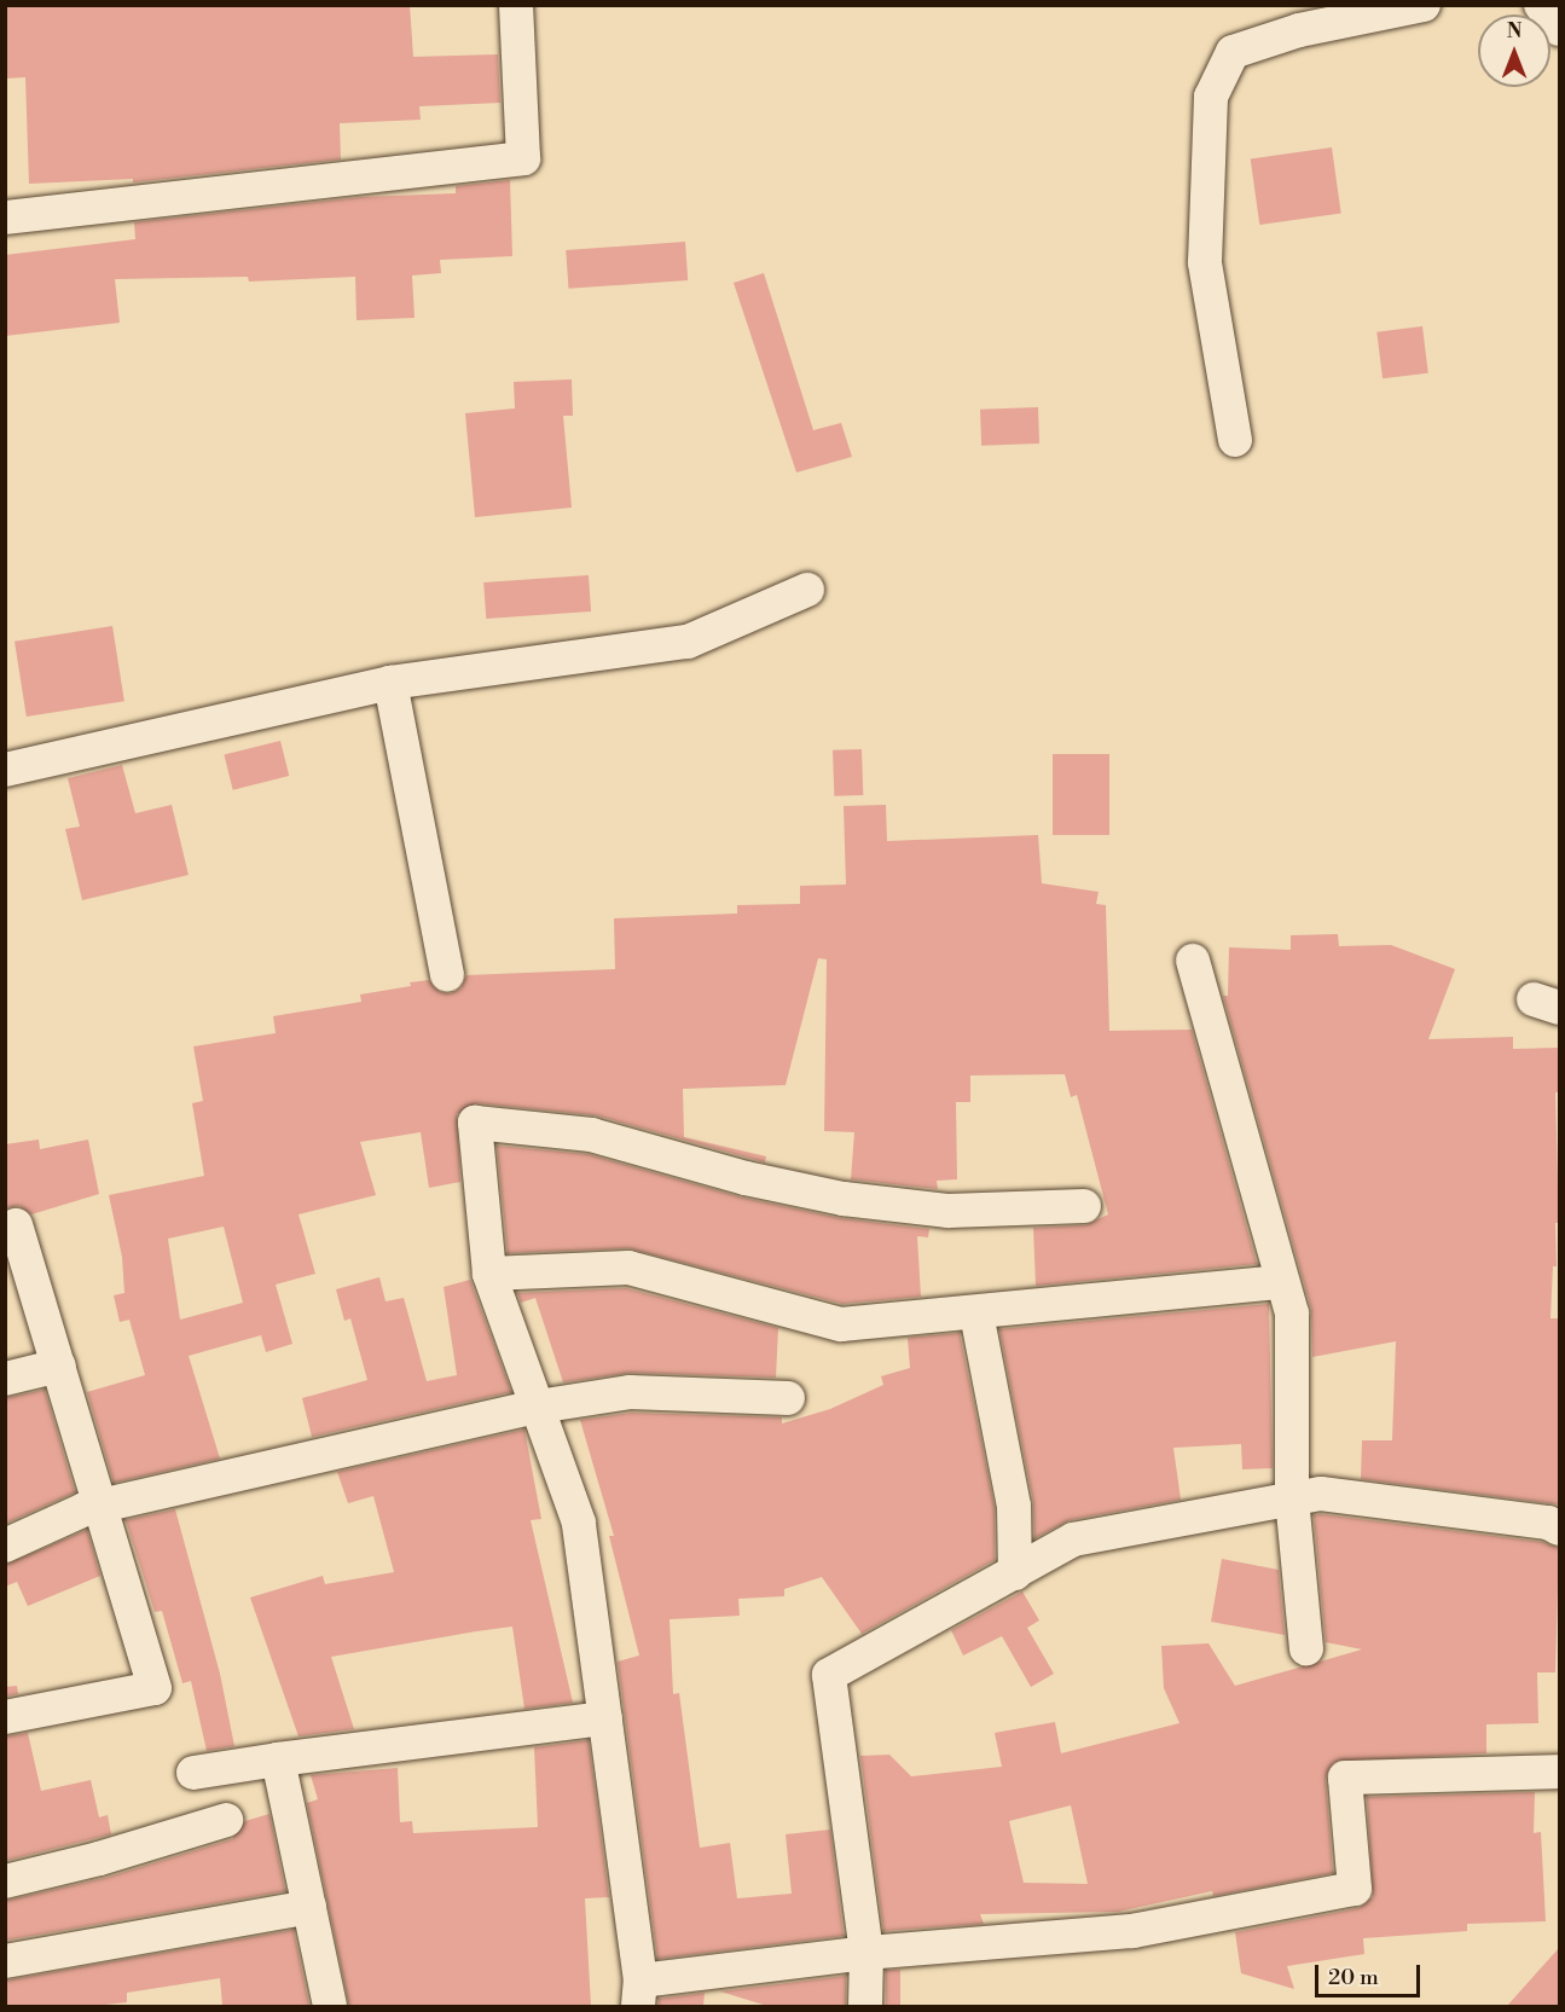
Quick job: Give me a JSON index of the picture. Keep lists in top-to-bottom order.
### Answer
{
  "scale_bar": "20 m",
  "north": "top"
}
